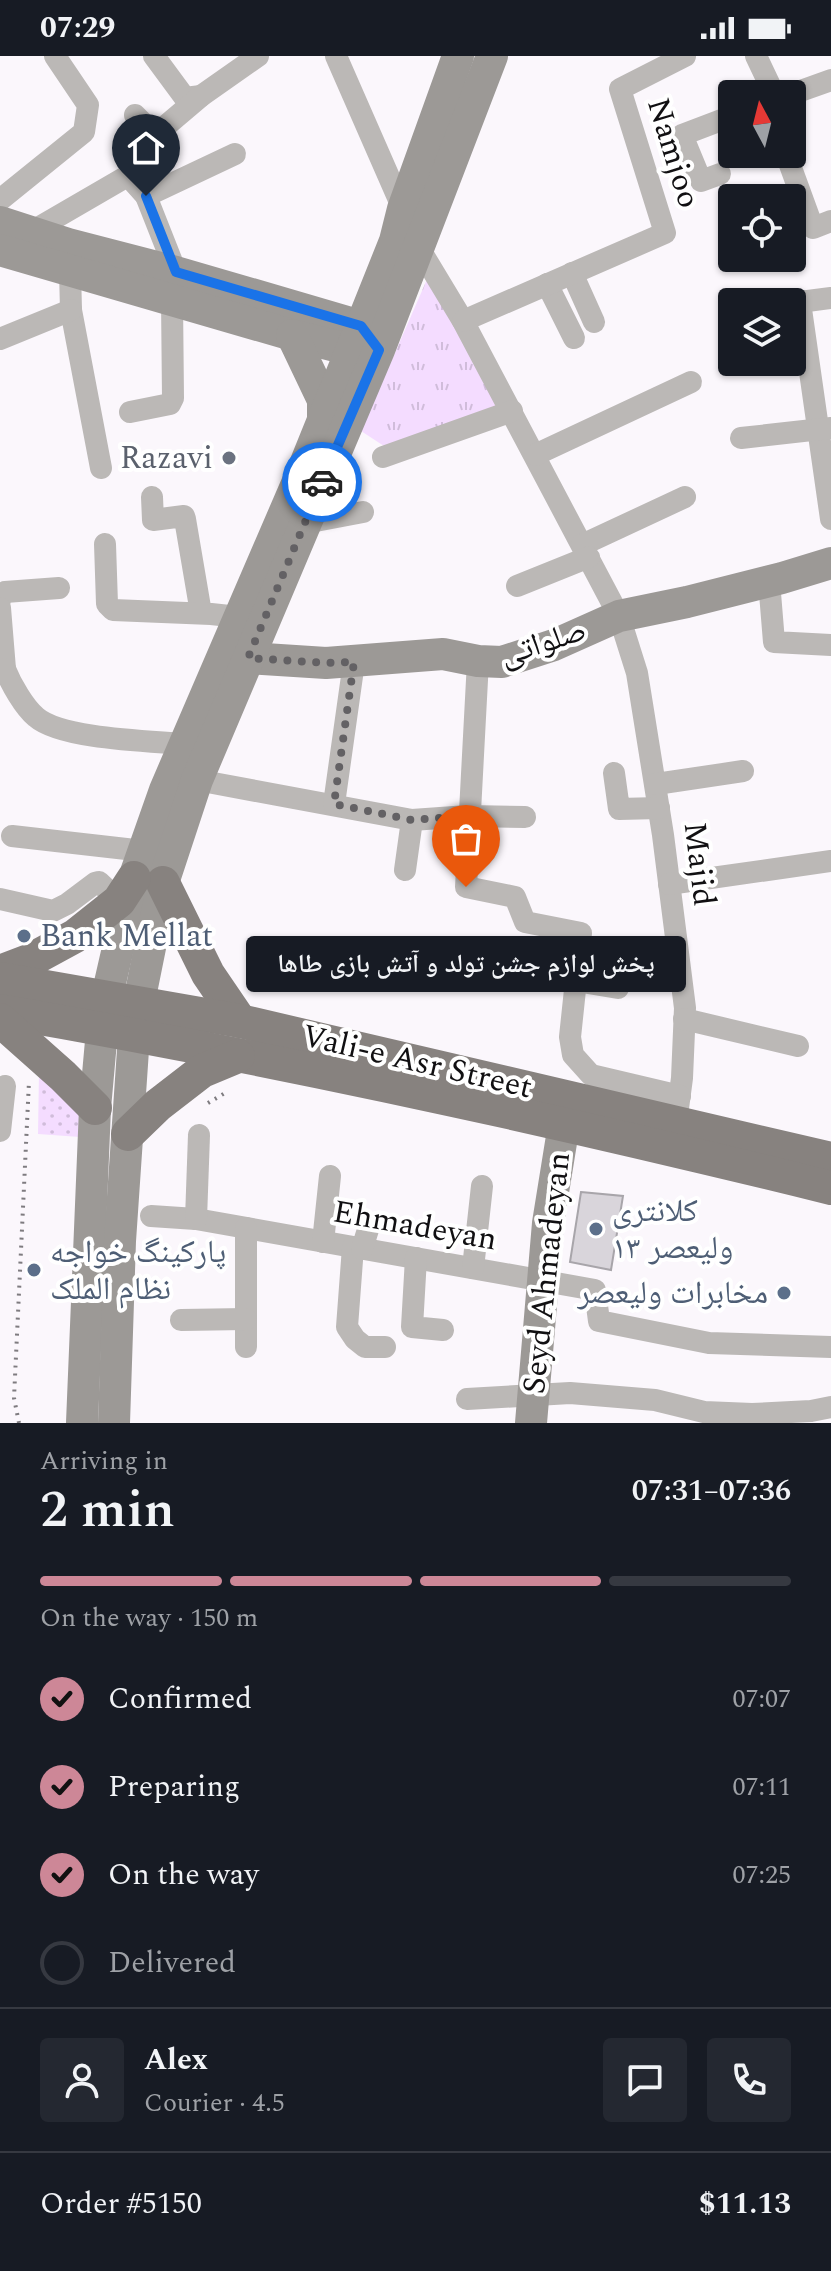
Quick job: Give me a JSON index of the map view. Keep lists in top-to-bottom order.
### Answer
{
  "streets": {
    "main road": ["صلواتی", "Vali-e Asr Street", "Seyd Ahmadeyan"],
    "street": ["Namjoo", "Majid", "Ehmadeyan"]
  },
  "crossings": [
    ["Namjoo", "Majid"],
    ["صلواتی", "Majid"],
    ["Majid", "Vali-e Asr Street"],
    ["Vali-e Asr Street", "Seyd Ahmadeyan"],
    ["Ehmadeyan", "Seyd Ahmadeyan"]
  ],
  "places": [
    "Razavi",
    "پخش لوازم جشن تولد و آتش بازی طاها",
    "Bank Mellat",
    "کلانتری ۱۳ ولیعصر",
    "پارکینگ خواجه نظام الملک",
    "مخابرات ولیعصر"
  ],
  "north": "top",
  "page": {
    "status": "07:29",
    "bubble": "پخش لوازم جشن تولد و آتش بازی طاها",
    "heading": ["2 min", "Arriving in", "07:31–07:36"],
    "panel": [
      "Alex",
      "Courier · 4.5",
      "Order #5150",
      "$11.13"
    ],
    "bar": "On the way · 150 m",
    "list": [
      ["Confirmed", "07:07"],
      ["Preparing", "07:11"],
      ["On the way", "07:25"],
      "Delivered"
    ]
  }
}
